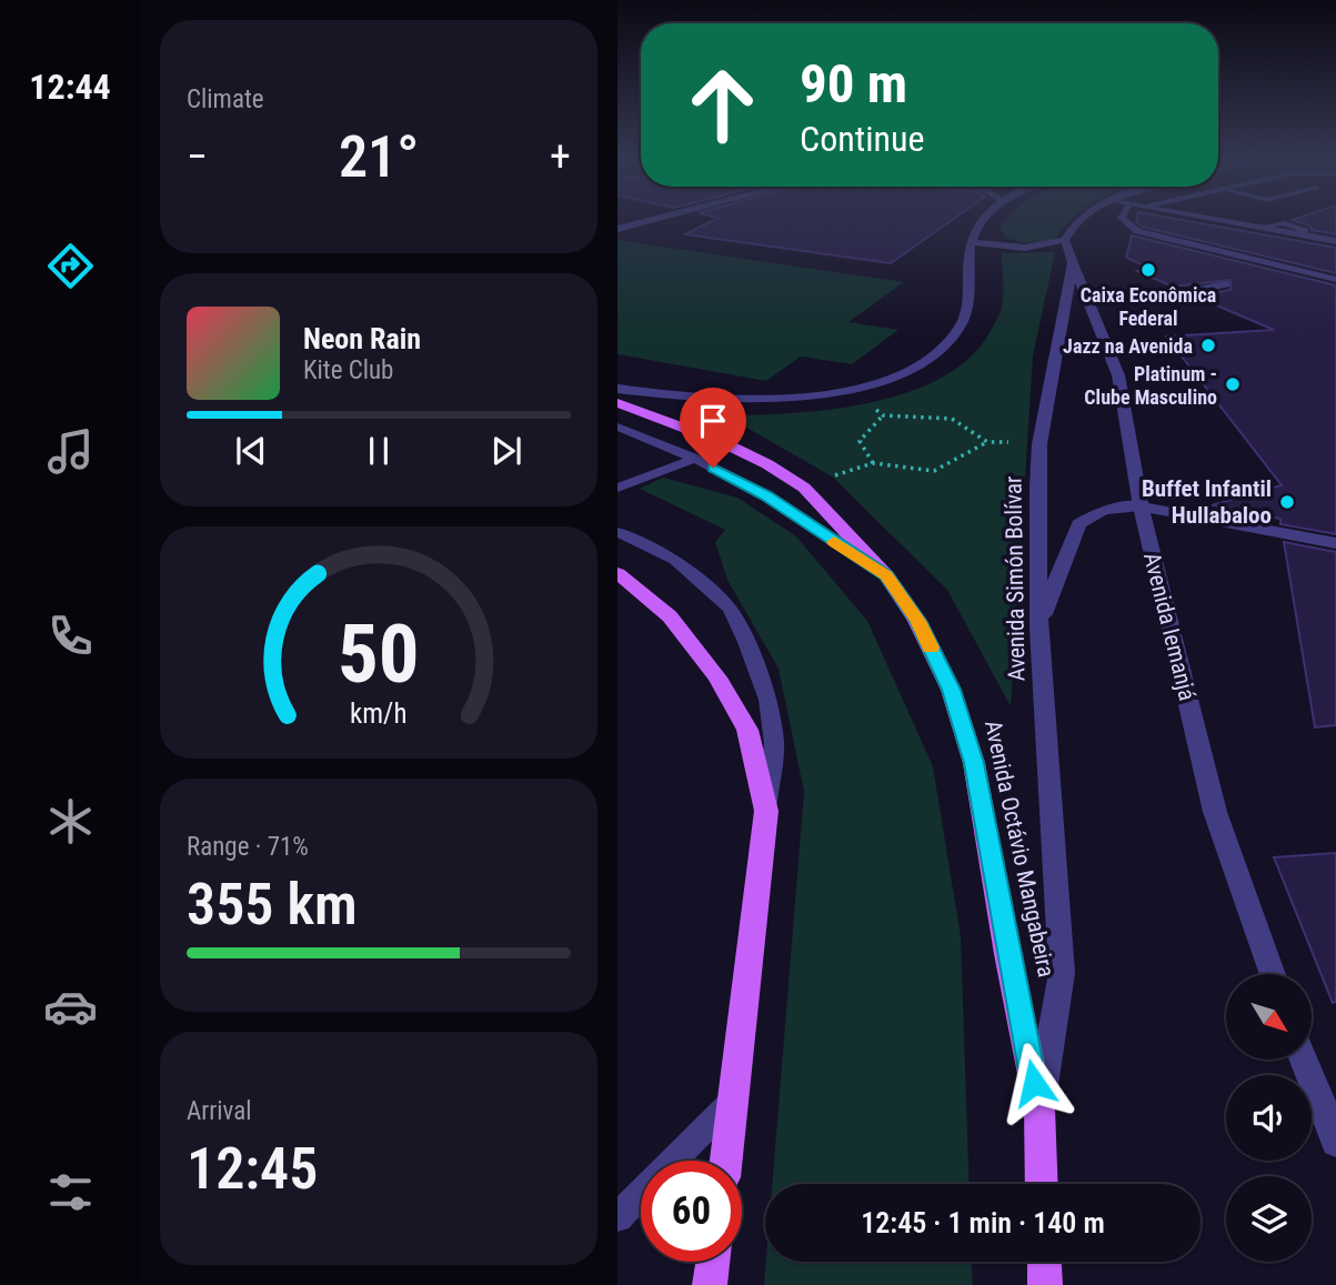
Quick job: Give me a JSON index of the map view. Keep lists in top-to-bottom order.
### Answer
{
  "streets": {
    "main road": ["Avenida Octávio Mangabeira"],
    "street": ["Avenida Simón Bolívar", "Avenida Iemanjá"]
  },
  "crossings": [
    ["Avenida Simón Bolívar", "Avenida Iemanjá"],
    ["Avenida Simón Bolívar", "Avenida Octávio Mangabeira"]
  ],
  "places": [
    "Caixa Econômica Federal",
    "Jazz na Avenida",
    "Platinum - Clube Masculino",
    "Buffet Infantil Hullabaloo"
  ],
  "north": "bottom right",
  "page": {
    "tabs": "12:44",
    "tile": [
      "Climate",
      ["Range · 71%", "355 km"],
      ["Arrival", "12:45"]
    ],
    "turn": ["90 m", "Continue"],
    "heat": ["−", "21°", "+"],
    "song": ["Neon Rain", "Kite Club"],
    "limit": "60",
    "trip": "12:45 · 1 min · 140 m",
    "gauge": ["50", "km/h"]
  }
}
